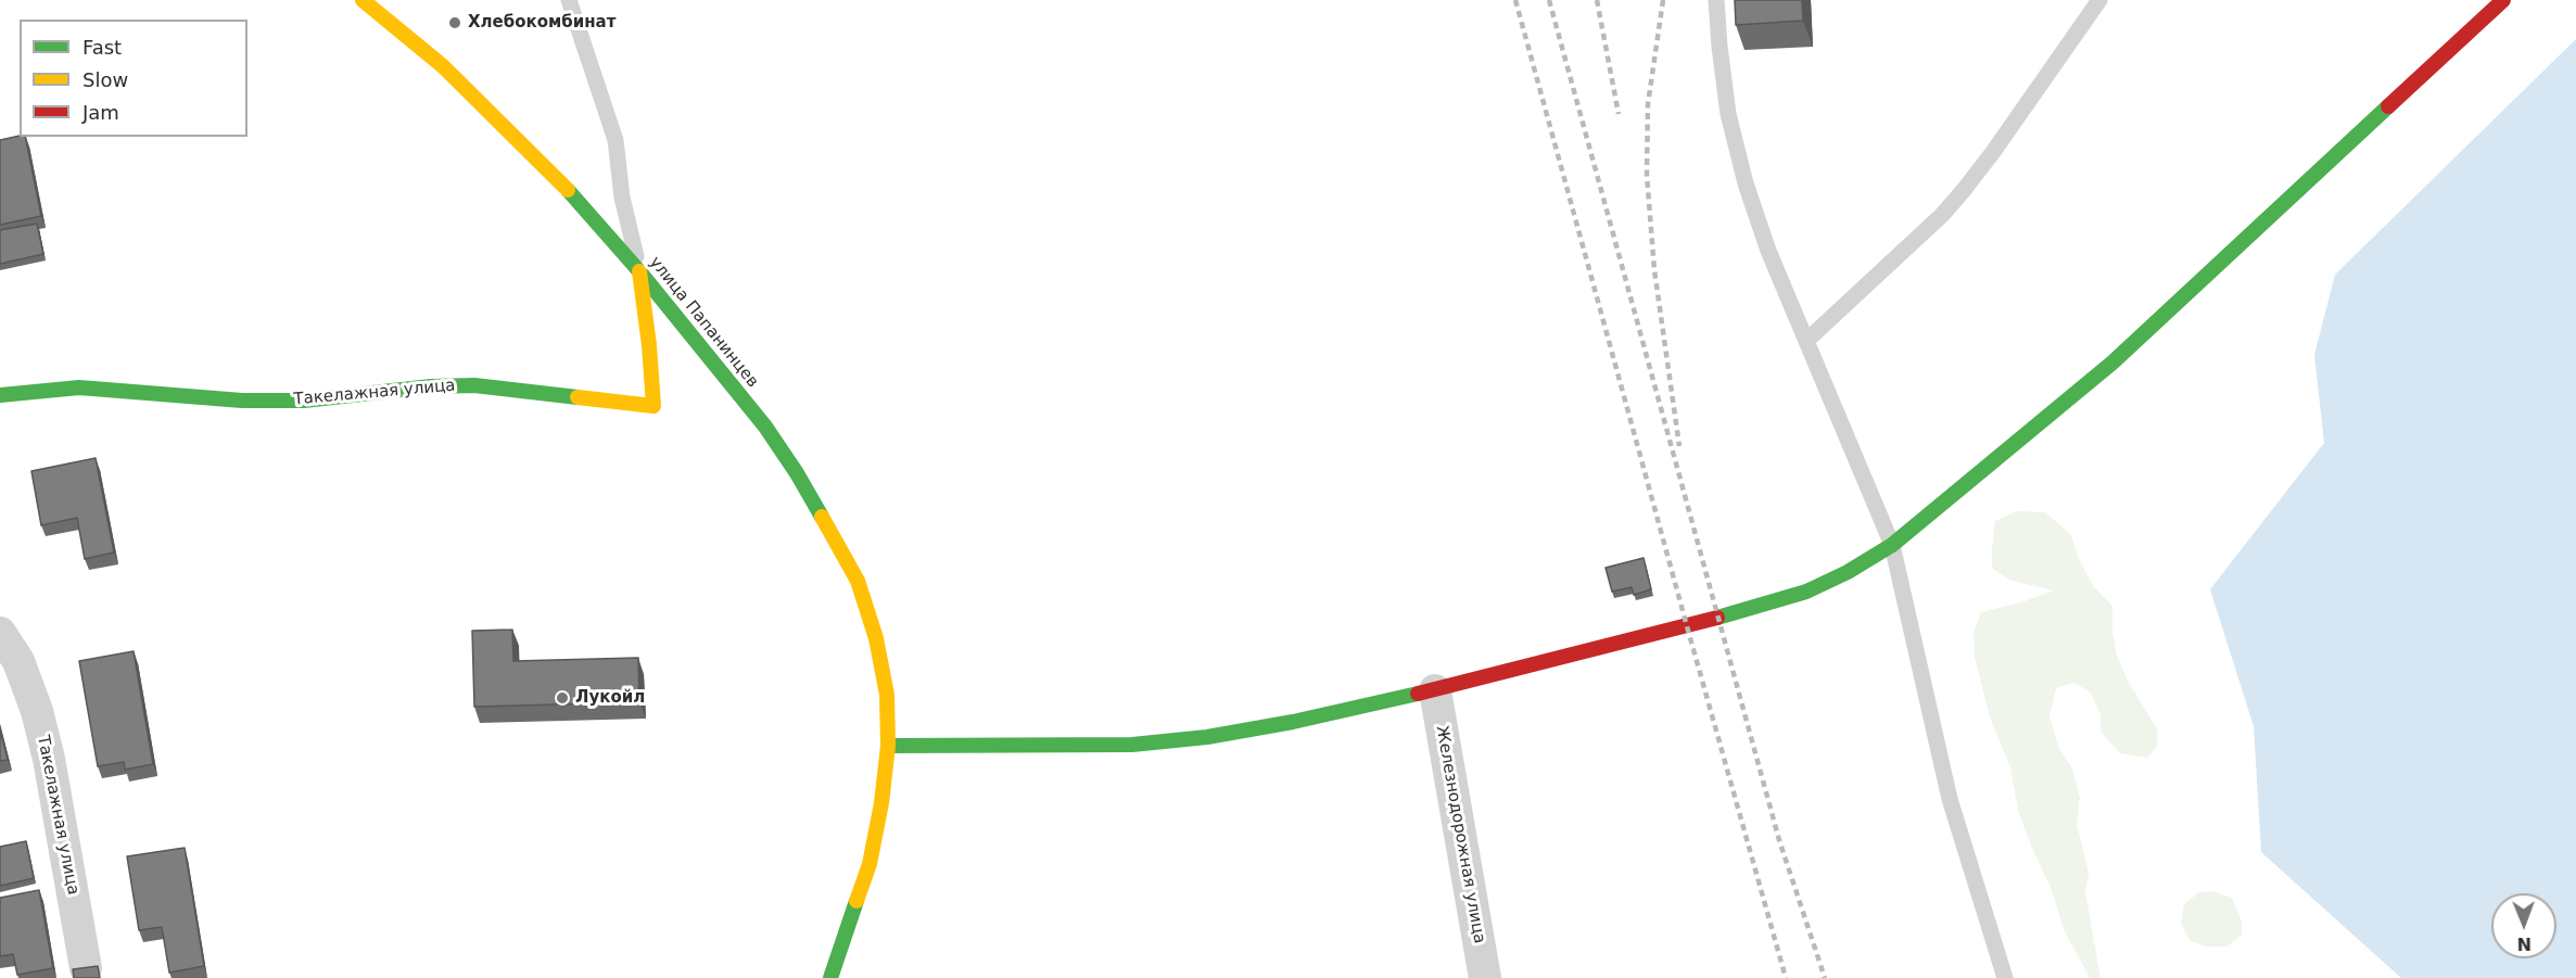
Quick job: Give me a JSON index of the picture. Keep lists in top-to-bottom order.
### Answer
{
  "streets": {
    "street": ["улица Папанинцев", "Такелажная улица", "Железнодорожная улица"]
  },
  "crossings": [
    ["улица Папанинцев", "Такелажная улица"]
  ],
  "places": ["Хлебокомбинат", "Лукойл"],
  "legend": ["Fast", "Slow", "Jam"],
  "north": "bottom"
}
